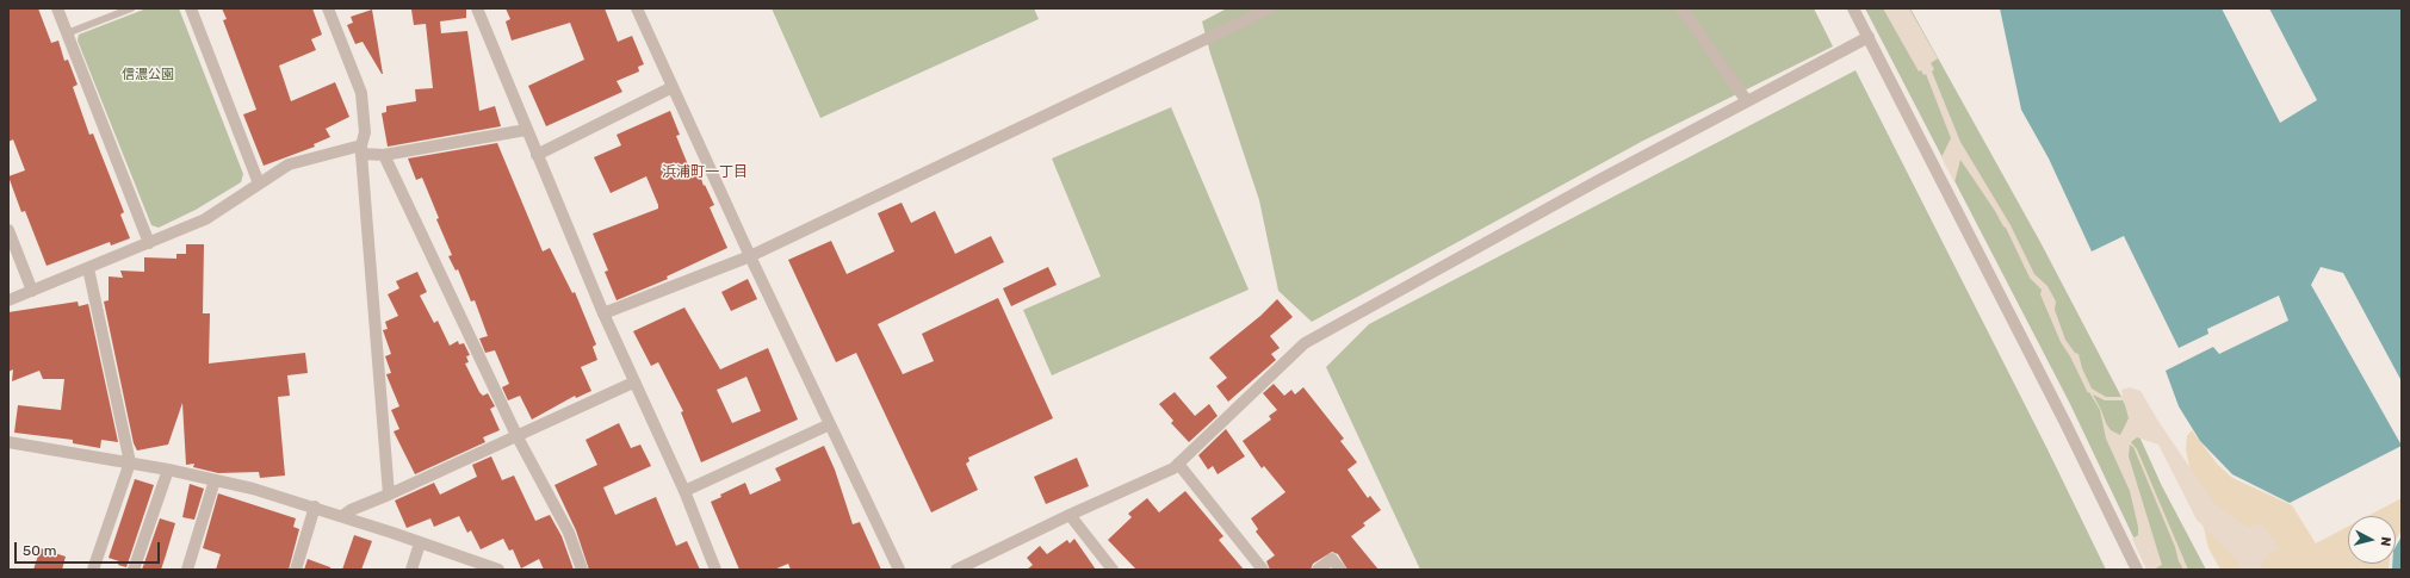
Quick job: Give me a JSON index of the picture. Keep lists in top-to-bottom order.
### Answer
{
  "districts": ["浜浦町一丁目"],
  "parks": ["信濃公園"],
  "scale_bar": "50 m",
  "north": "right"
}
